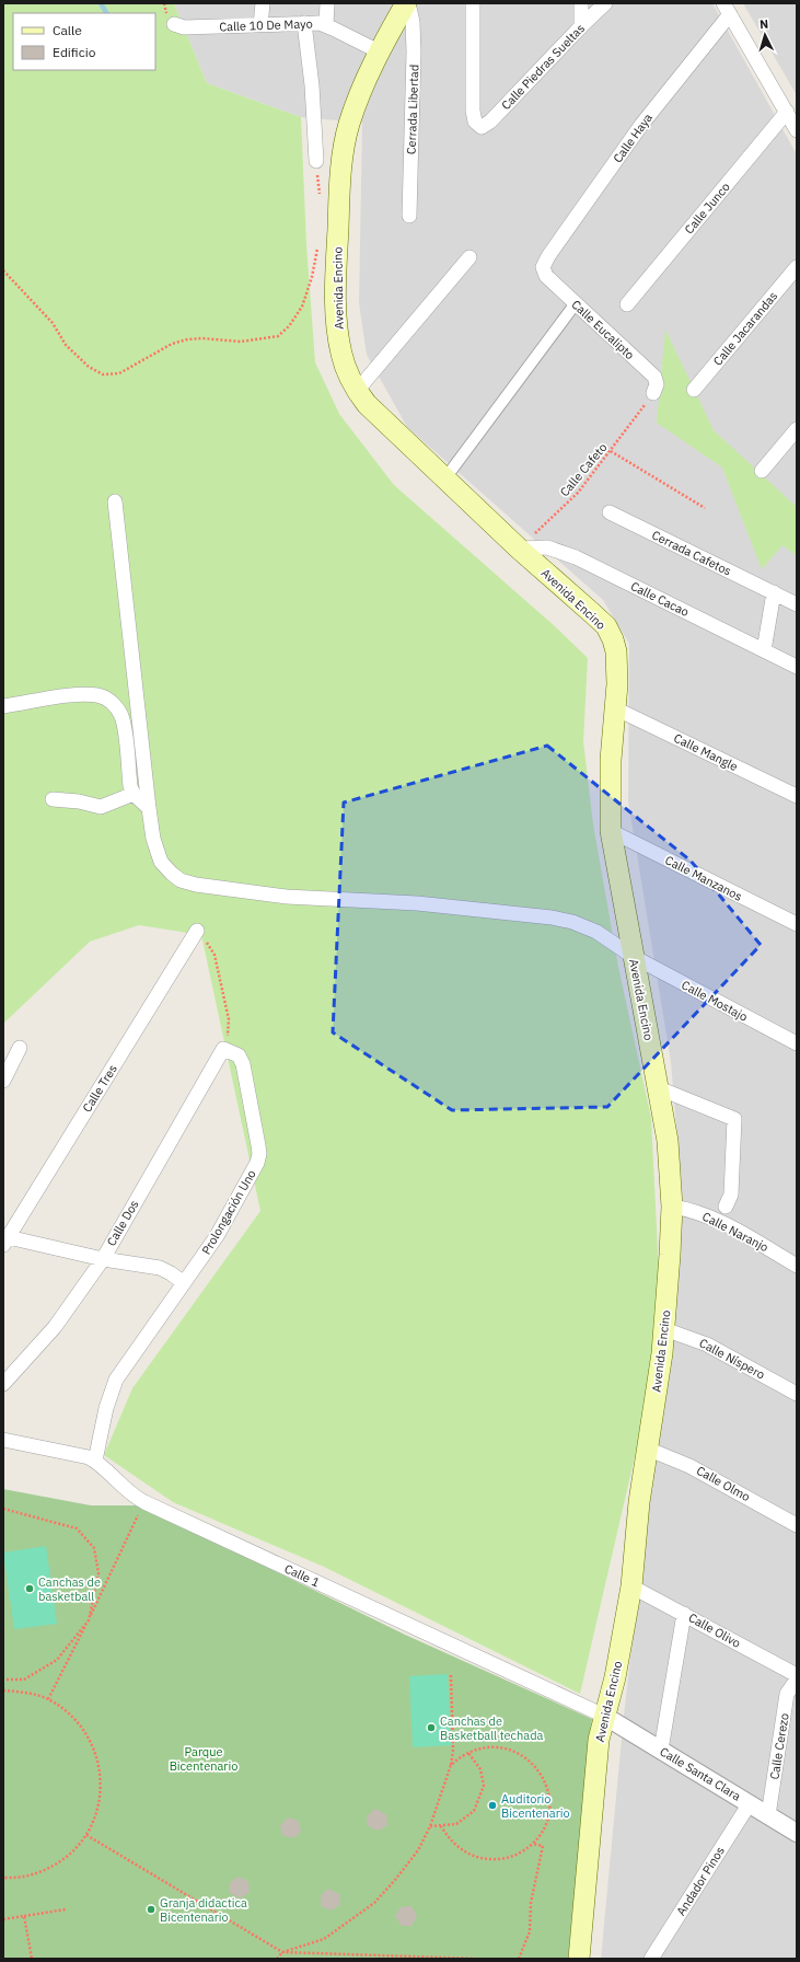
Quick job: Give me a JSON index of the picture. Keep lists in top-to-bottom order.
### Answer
{
  "streets": {
    "main road": ["Avenida Encino"],
    "street": [
      "Calle 10 De Mayo",
      "Calle Piedras Sueltas",
      "Cerrada Libertad",
      "Calle Haya",
      "Calle Junco",
      "Calle Jacarandas",
      "Calle Eucalipto",
      "Cerrada Cafetos",
      "Calle Cacao",
      "Calle Mangle",
      "Calle Manzanos",
      "Calle Mostajo",
      "Calle Tres",
      "Prolongación Uno",
      "Calle Dos",
      "Calle Naranjo",
      "Calle Níspero",
      "Calle Olmo",
      "Calle 1",
      "Calle Olivo",
      "Calle Cerezo",
      "Calle Santa Clara",
      "Andador Pinos"
    ],
    "path": ["Calle Cafeto"]
  },
  "crossings": [
    ["Calle 10 De Mayo", "Avenida Encino"],
    ["Cerrada Libertad", "Avenida Encino"],
    ["Calle Haya", "Calle Eucalipto"],
    ["Avenida Encino", "Calle Cafeto"],
    ["Avenida Encino", "Calle Cacao"],
    ["Avenida Encino", "Calle Mangle"],
    ["Avenida Encino", "Calle Manzanos"],
    ["Avenida Encino", "Calle Mostajo"],
    ["Avenida Encino", "Calle Naranjo"],
    ["Avenida Encino", "Calle Níspero"],
    ["Avenida Encino", "Calle Olmo"],
    ["Avenida Encino", "Calle 1"],
    ["Avenida Encino", "Calle Olivo"],
    ["Avenida Encino", "Calle Santa Clara"],
    ["Calle Eucalipto", "Calle Cafeto"],
    ["Calle Cafeto", "Calle Cacao"],
    ["Prolongación Uno", "Calle Dos"],
    ["Prolongación Uno", "Calle 1"],
    ["Calle 1", "Calle Santa Clara"],
    ["Calle Cerezo", "Calle Santa Clara"],
    ["Calle Santa Clara", "Andador Pinos"]
  ],
  "parks": ["Parque Bicentenario"],
  "places": [
    "Canchas de basketball",
    "Canchas de Basketball techada",
    "Auditorio Bicentenario",
    "Granja didactica Bicentenario"
  ],
  "legend": ["Calle", "Edificio"],
  "north": "top"
}
